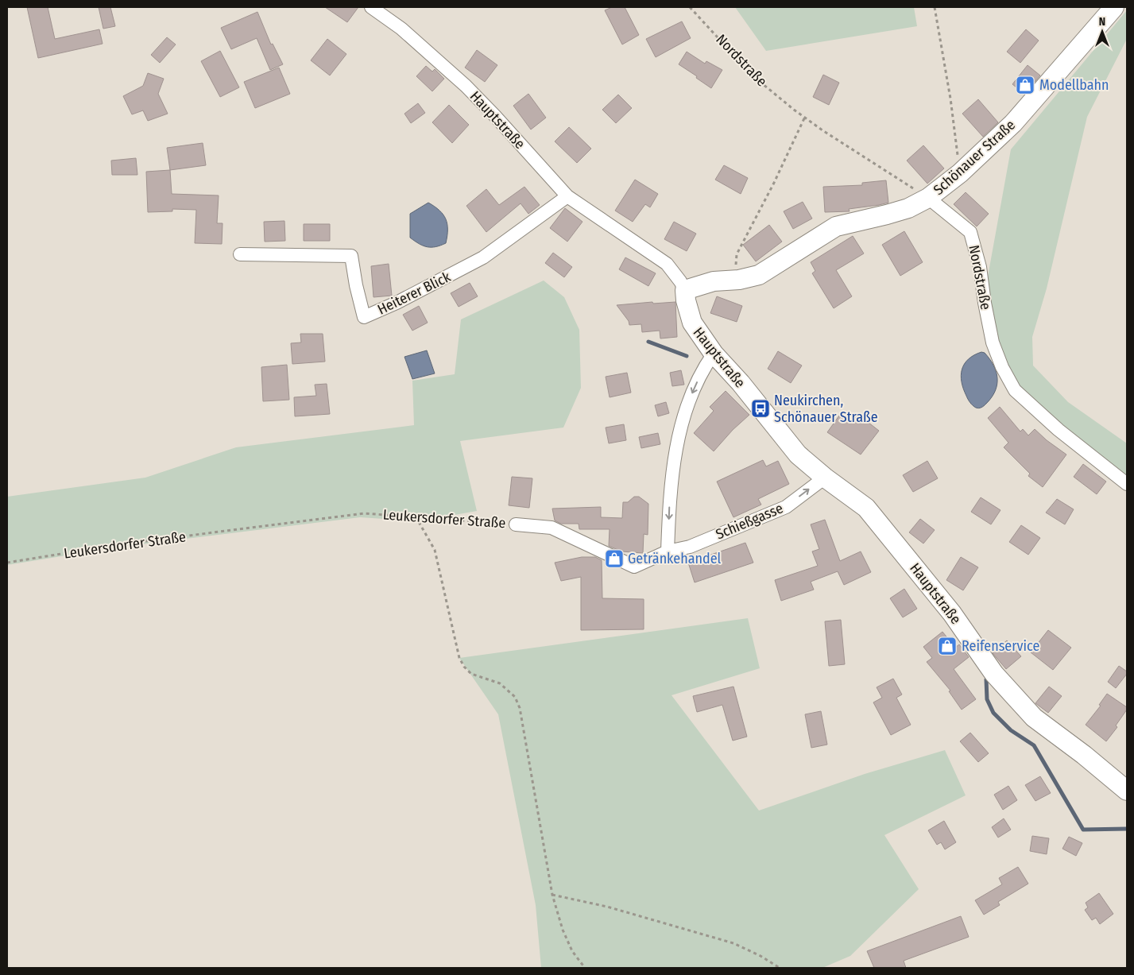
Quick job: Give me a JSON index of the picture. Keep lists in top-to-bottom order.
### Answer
{
  "streets": {
    "street": [
      "Nordstraße",
      "Hauptstraße",
      "Schönauer Straße",
      "Heiterer Blick",
      "Leukersdorfer Straße",
      "Schießgasse"
    ]
  },
  "crossings": [
    ["Nordstraße", "Schönauer Straße"],
    ["Hauptstraße", "Schönauer Straße"],
    ["Hauptstraße", "Heiterer Blick"],
    ["Hauptstraße", "Schießgasse"],
    ["Leukersdorfer Straße", "Schießgasse"]
  ],
  "one_way": ["Schießgasse"],
  "places": {
    "shop": ["Modellbahn", "Getränkehandel", "Reifenservice"],
    "bus stop": ["Neukirchen, Schönauer Straße"]
  },
  "north": "top"
}
